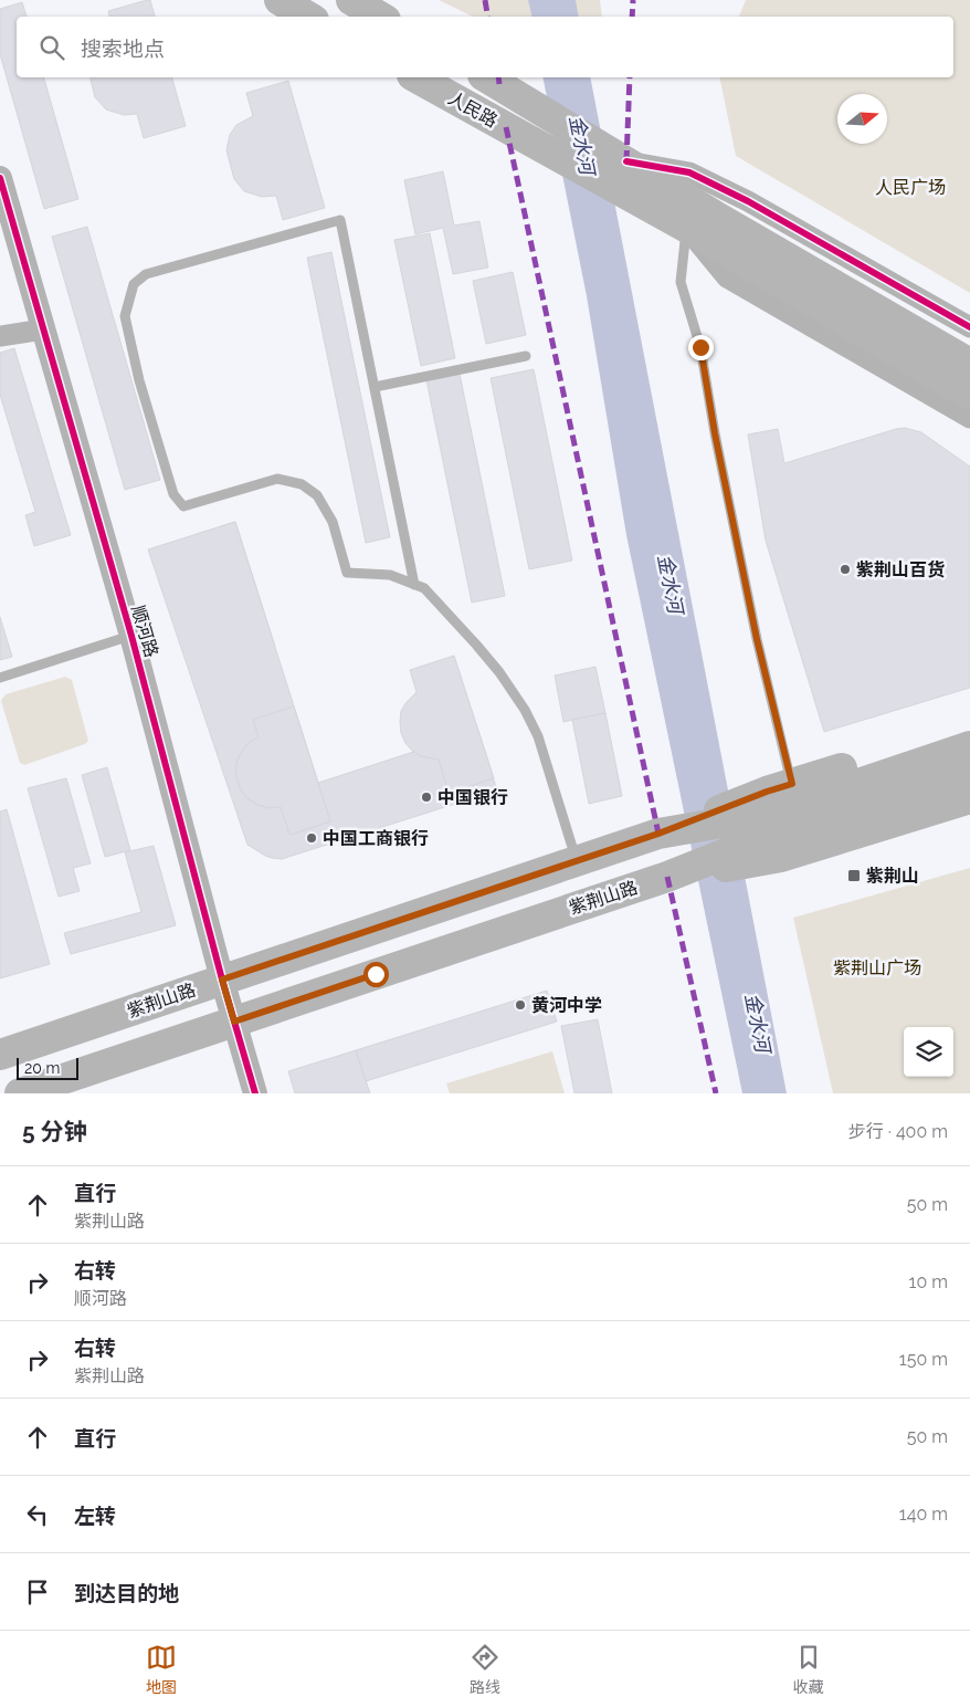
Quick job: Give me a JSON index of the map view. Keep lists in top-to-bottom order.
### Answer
{
  "streets": {
    "main road": ["人民路", "紫荆山路"],
    "street": ["顺河路"]
  },
  "crossings": [
    ["顺河路", "紫荆山路"]
  ],
  "water": ["金水河"],
  "parks": ["人民广场", "紫荆山广场"],
  "places": {
    "other": [
      "紫荆山百货",
      "中国银行",
      "中国工商银行",
      "黄河中学"
    ],
    "transit": ["紫荆山"]
  },
  "scale_bar": "20 m",
  "north": "right",
  "page": {
    "search": "搜索地点",
    "scale": "20 m",
    "heading": ["5 分钟", "步行 · 400 m"],
    "list": [
      ["直行", "紫荆山路", "50 m"],
      ["右转", "顺河路", "10 m"],
      ["右转", "紫荆山路", "150 m"],
      ["直行", "50 m"],
      ["左转", "140 m"],
      "到达目的地"
    ],
    "nav": ["地图", "路线", "收藏"]
  }
}
